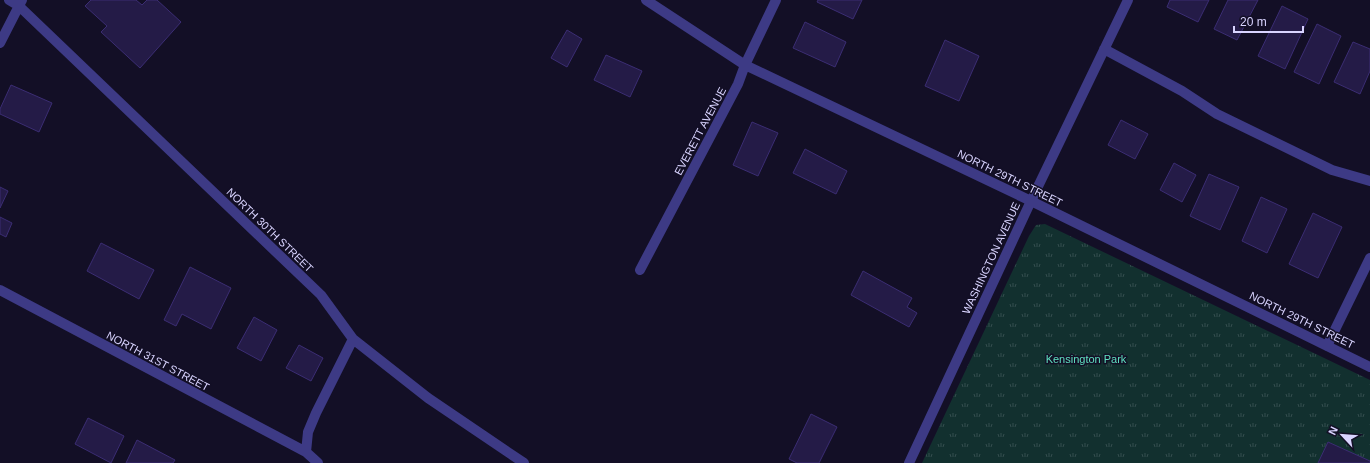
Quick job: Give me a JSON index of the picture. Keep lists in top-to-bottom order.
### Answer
{
  "streets": {
    "street": [
      "EVERETT AVENUE",
      "NORTH 29TH STREET",
      "NORTH 30TH STREET",
      "WASHINGTON AVENUE",
      "NORTH 31ST STREET"
    ]
  },
  "crossings": [
    ["EVERETT AVENUE", "NORTH 29TH STREET"],
    ["NORTH 29TH STREET", "WASHINGTON AVENUE"]
  ],
  "parks": ["Kensington Park"],
  "scale_bar": "20 m",
  "north": "top left"
}
